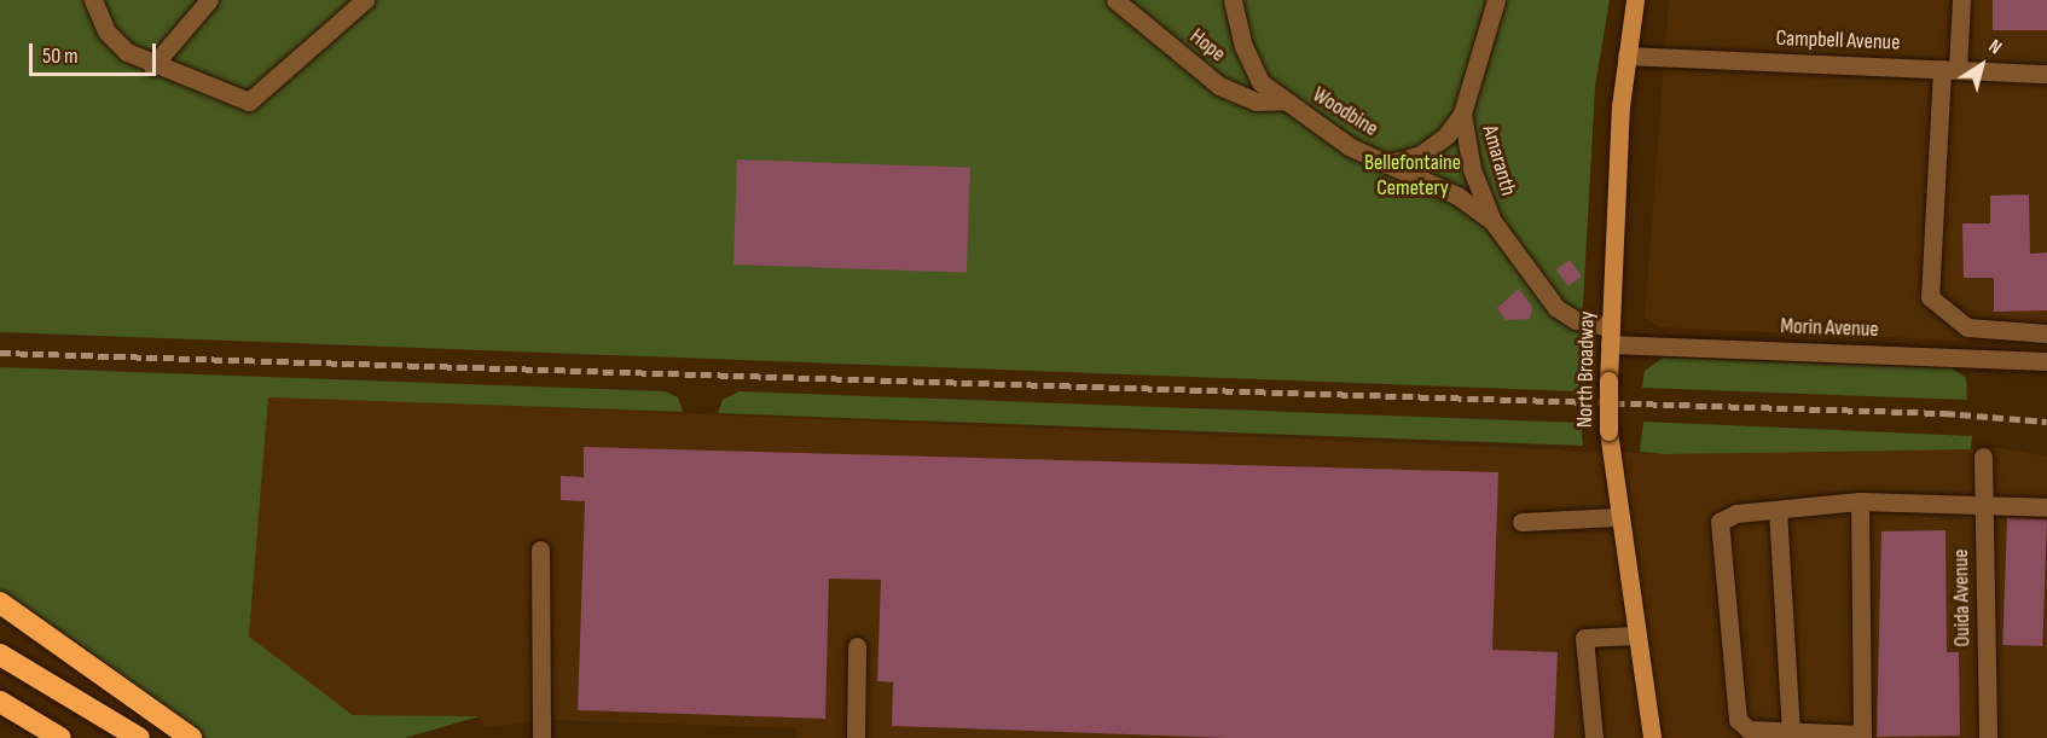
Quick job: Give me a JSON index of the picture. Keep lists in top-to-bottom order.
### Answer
{
  "streets": {
    "main road": ["North Broadway"],
    "street": [
      "Campbell Avenue",
      "Hope",
      "Woodbine",
      "Amaranth",
      "Morin Avenue",
      "Ouida Avenue"
    ]
  },
  "crossings": [
    ["Campbell Avenue", "North Broadway"],
    ["Hope", "Woodbine"],
    ["Woodbine", "Amaranth"],
    ["Woodbine", "Morin Avenue"],
    ["Woodbine", "North Broadway"],
    ["Morin Avenue", "North Broadway"]
  ],
  "parks": ["Bellefontaine Cemetery"],
  "scale_bar": "50 m",
  "north": "top right"
}
